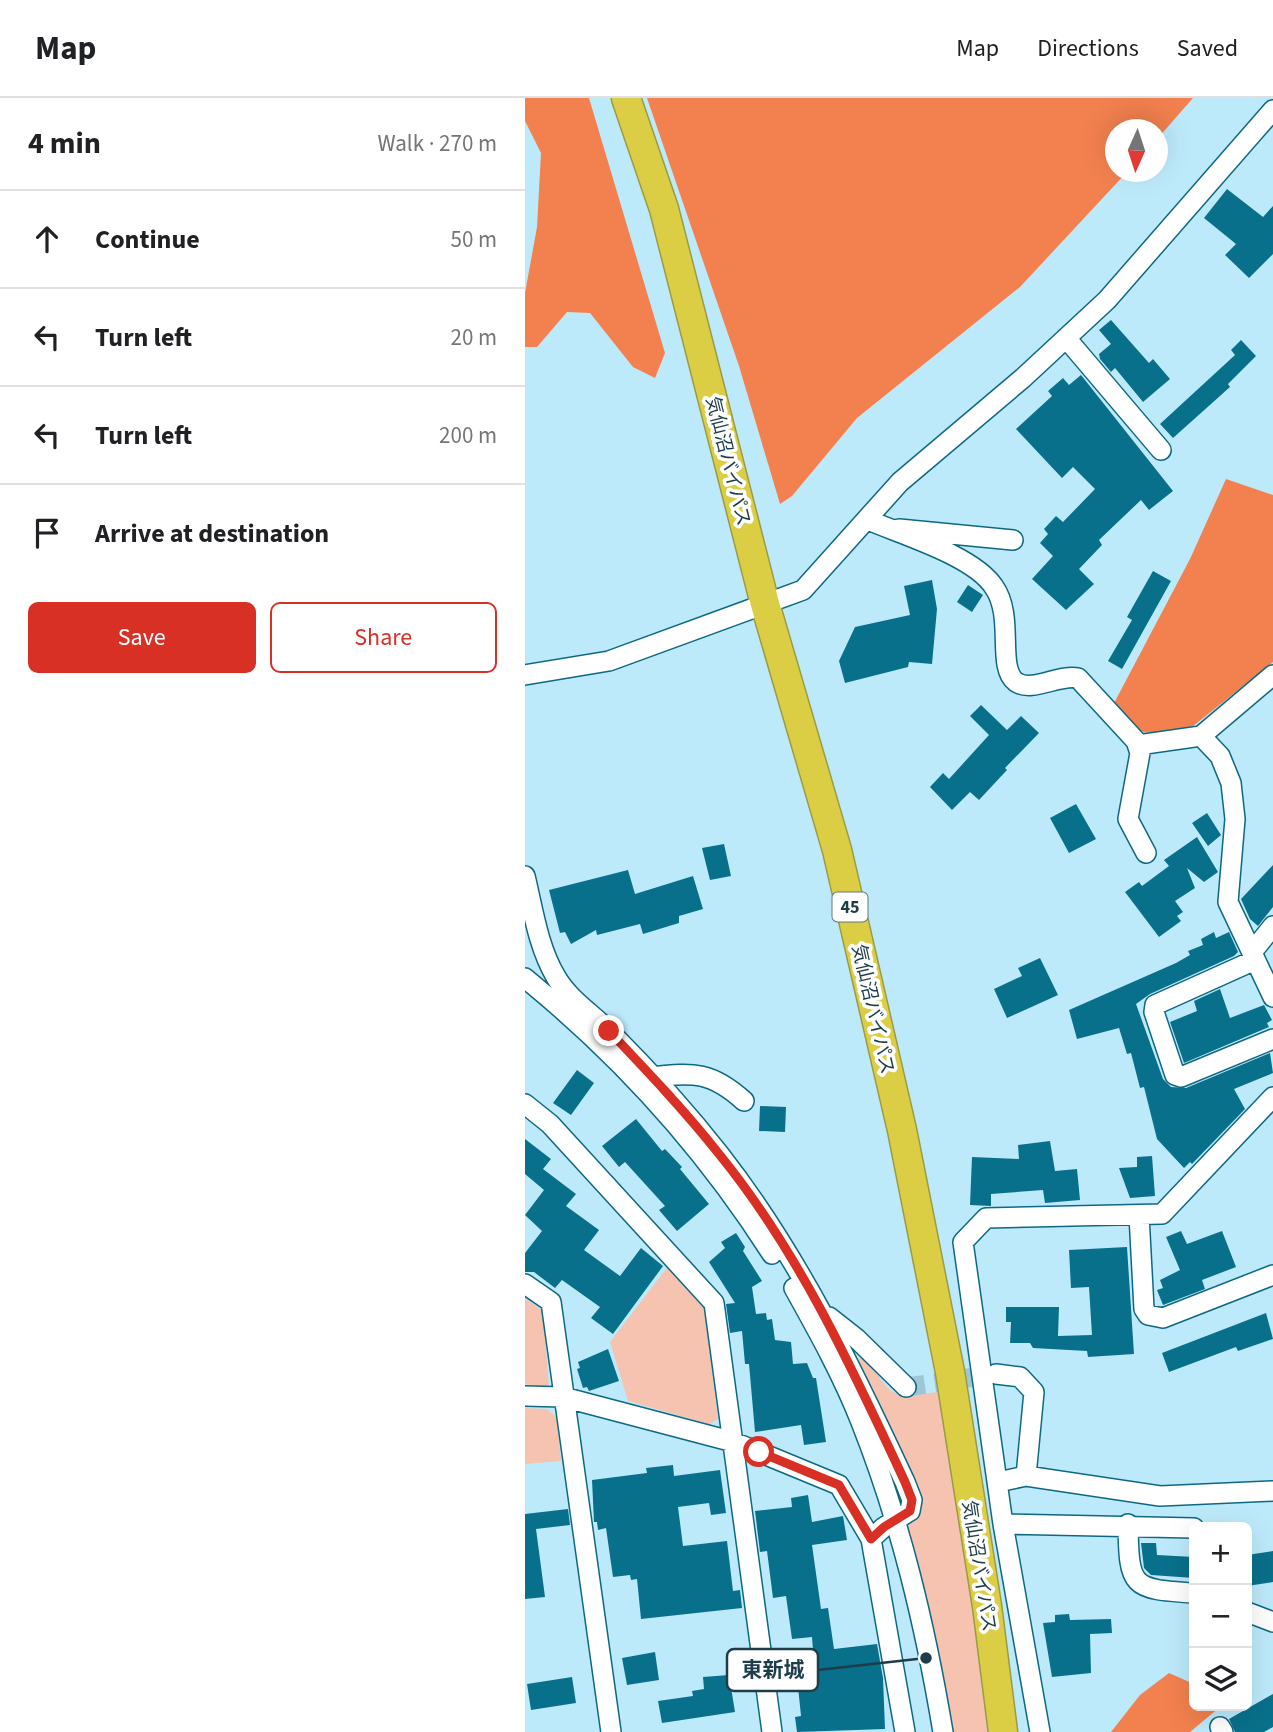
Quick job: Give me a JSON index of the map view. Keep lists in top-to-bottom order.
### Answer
{
  "streets": {
    "highway": ["気仙沼バイパス", "45"]
  },
  "places": ["東新城"],
  "north": "bottom",
  "page": {
    "header": "Map",
    "nav": ["Map", "Directions", "Saved"],
    "heading": ["4 min", "Walk · 270 m"],
    "list": [
      ["Continue", "50 m"],
      ["Turn left", "20 m"],
      ["Turn left", "200 m"],
      "Arrive at destination"
    ],
    "buttons": ["Save", "Share"],
    "map_buttons": ["+", "−"]
  }
}
